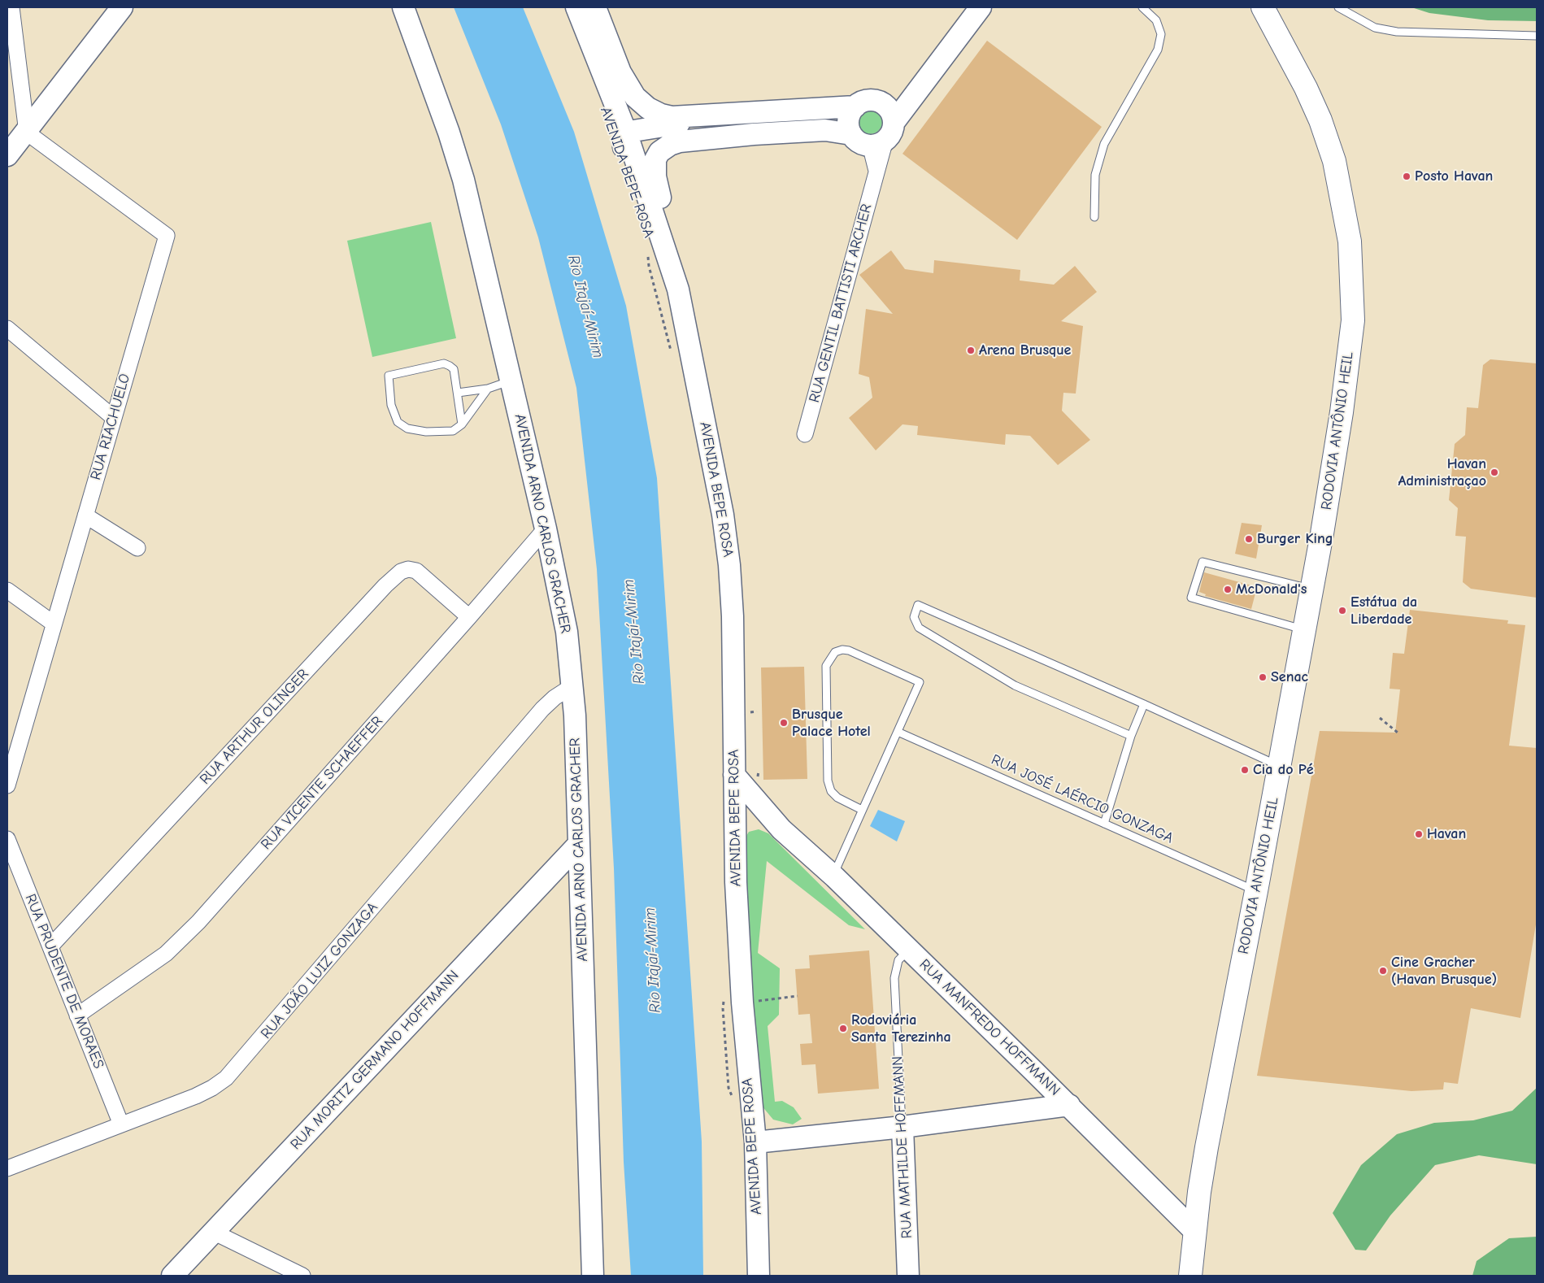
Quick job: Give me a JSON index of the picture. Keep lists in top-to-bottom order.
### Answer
{
  "streets": {
    "main road": ["RODOVIA ANTÔNIO HEIL"],
    "street": [
      "AVENIDA BEPE ROSA",
      "RUA GENTIL BATTISTI ARCHER",
      "RUA RIACHUELO",
      "AVENIDA ARNO CARLOS GRACHER",
      "RUA ARTHUR OLINGER",
      "RUA VICENTE SCHAEFFER",
      "RUA JOÃO LUIZ GONZAGA",
      "RUA PRUDENTE DE MORAES",
      "RUA MANFREDO HOFFMANN",
      "RUA MORITZ GERMANO HOFFMANN",
      "RUA MATHILDE HOFFMANN"
    ],
    "lane": ["RUA JOSÉ LAÉRCIO GONZAGA"]
  },
  "crossings": [
    ["AVENIDA BEPE ROSA", "RUA MANFREDO HOFFMANN"],
    ["RODOVIA ANTÔNIO HEIL", "RUA JOSÉ LAÉRCIO GONZAGA"],
    ["RODOVIA ANTÔNIO HEIL", "RUA MANFREDO HOFFMANN"],
    ["AVENIDA ARNO CARLOS GRACHER", "RUA VICENTE SCHAEFFER"],
    ["AVENIDA ARNO CARLOS GRACHER", "RUA JOÃO LUIZ GONZAGA"],
    ["AVENIDA ARNO CARLOS GRACHER", "RUA MORITZ GERMANO HOFFMANN"],
    ["RUA ARTHUR OLINGER", "RUA VICENTE SCHAEFFER"],
    ["RUA ARTHUR OLINGER", "RUA PRUDENTE DE MORAES"],
    ["RUA VICENTE SCHAEFFER", "RUA PRUDENTE DE MORAES"],
    ["RUA JOÃO LUIZ GONZAGA", "RUA PRUDENTE DE MORAES"],
    ["RUA MANFREDO HOFFMANN", "RUA MATHILDE HOFFMANN"]
  ],
  "water": ["Rio Itajaí-Mirim"],
  "places": [
    "Posto Havan",
    "Arena Brusque",
    "Havan Administraçao",
    "Burger King",
    "McDonald's",
    "Estátua da Liberdade",
    "Senac",
    "Brusque Palace Hotel",
    "Cia do Pé",
    "Havan",
    "Cine Gracher (Havan Brusque)",
    "Rodoviária Santa Terezinha"
  ]
}
